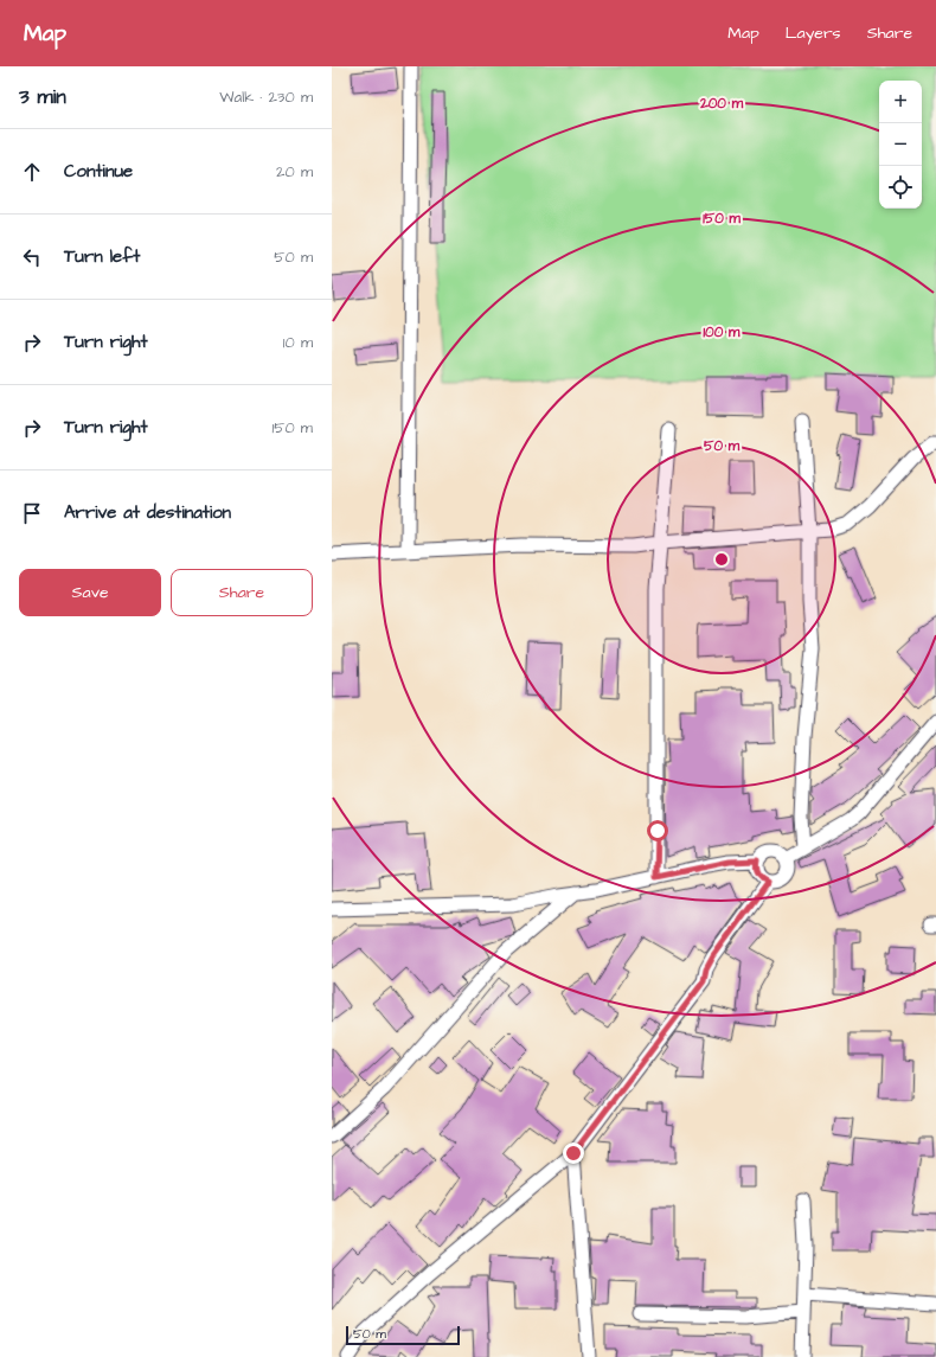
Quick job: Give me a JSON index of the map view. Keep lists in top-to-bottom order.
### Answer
{
  "scale_bar": "50 m",
  "page": {
    "header": "Map",
    "nav": ["Map", "Layers", "Share"],
    "heading": ["3 min", "Walk · 230 m"],
    "map_buttons": ["+", "−"],
    "list": [
      ["Continue", "20 m"],
      ["Turn left", "50 m"],
      ["Turn right", "10 m"],
      ["Turn right", "150 m"],
      "Arrive at destination"
    ],
    "buttons": ["Save", "Share"],
    "scale": "50 m"
  },
  "rings": [
    "200 m",
    "150 m",
    "100 m",
    "50 m"
  ]
}
